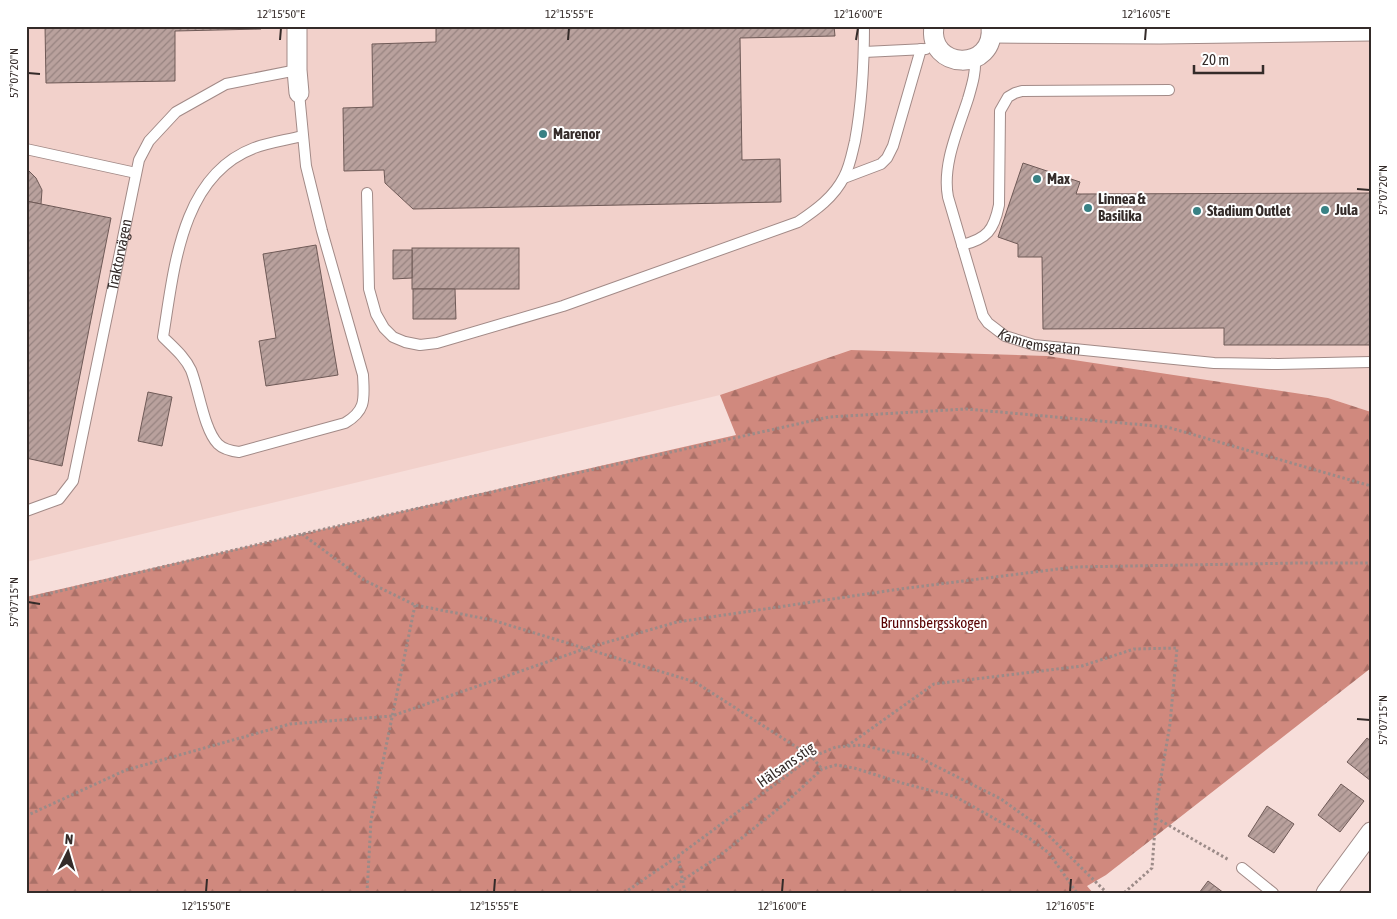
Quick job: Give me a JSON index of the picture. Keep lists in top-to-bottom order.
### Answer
{
  "streets": {
    "lane": ["Traktorvägen", "Kamremsgatan"],
    "path": ["Hälsans stig"]
  },
  "parks": ["Brunnsbergsskogen"],
  "places": [
    "Marenor",
    "Max",
    "Linnea & Basilika",
    "Jula",
    "Stadium Outlet"
  ],
  "scale_bar": "20 m",
  "north": "top",
  "coordinates": [
    "12°15'50\"E",
    "12°15'55\"E",
    "12°16'00\"E",
    "12°16'05\"E",
    "57°07'20\"N",
    "57°07'15\"N"
  ]
}
